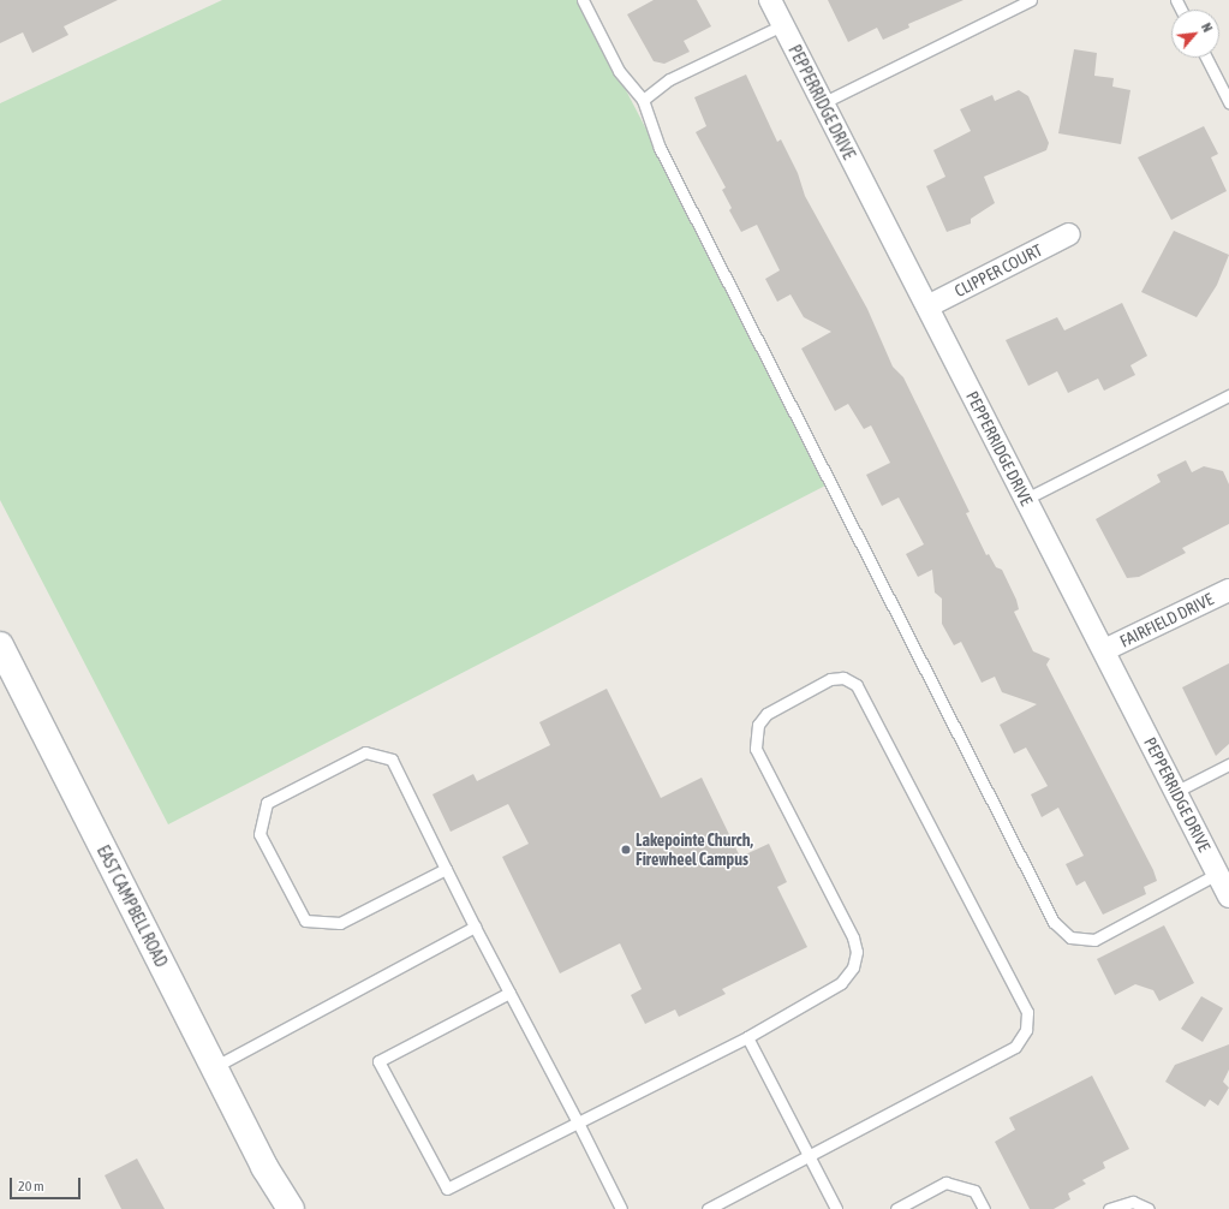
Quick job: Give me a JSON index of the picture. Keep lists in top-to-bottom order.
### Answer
{
  "streets": {
    "main road": ["EAST CAMPBELL ROAD"],
    "street": ["PEPPERRIDGE DRIVE", "CLIPPER COURT", "FAIRFIELD DRIVE"]
  },
  "crossings": [
    ["PEPPERRIDGE DRIVE", "CLIPPER COURT"],
    ["PEPPERRIDGE DRIVE", "FAIRFIELD DRIVE"]
  ],
  "places": ["Lakepointe Church, Firewheel Campus"],
  "scale_bar": "20 m",
  "north": "top right"
}
